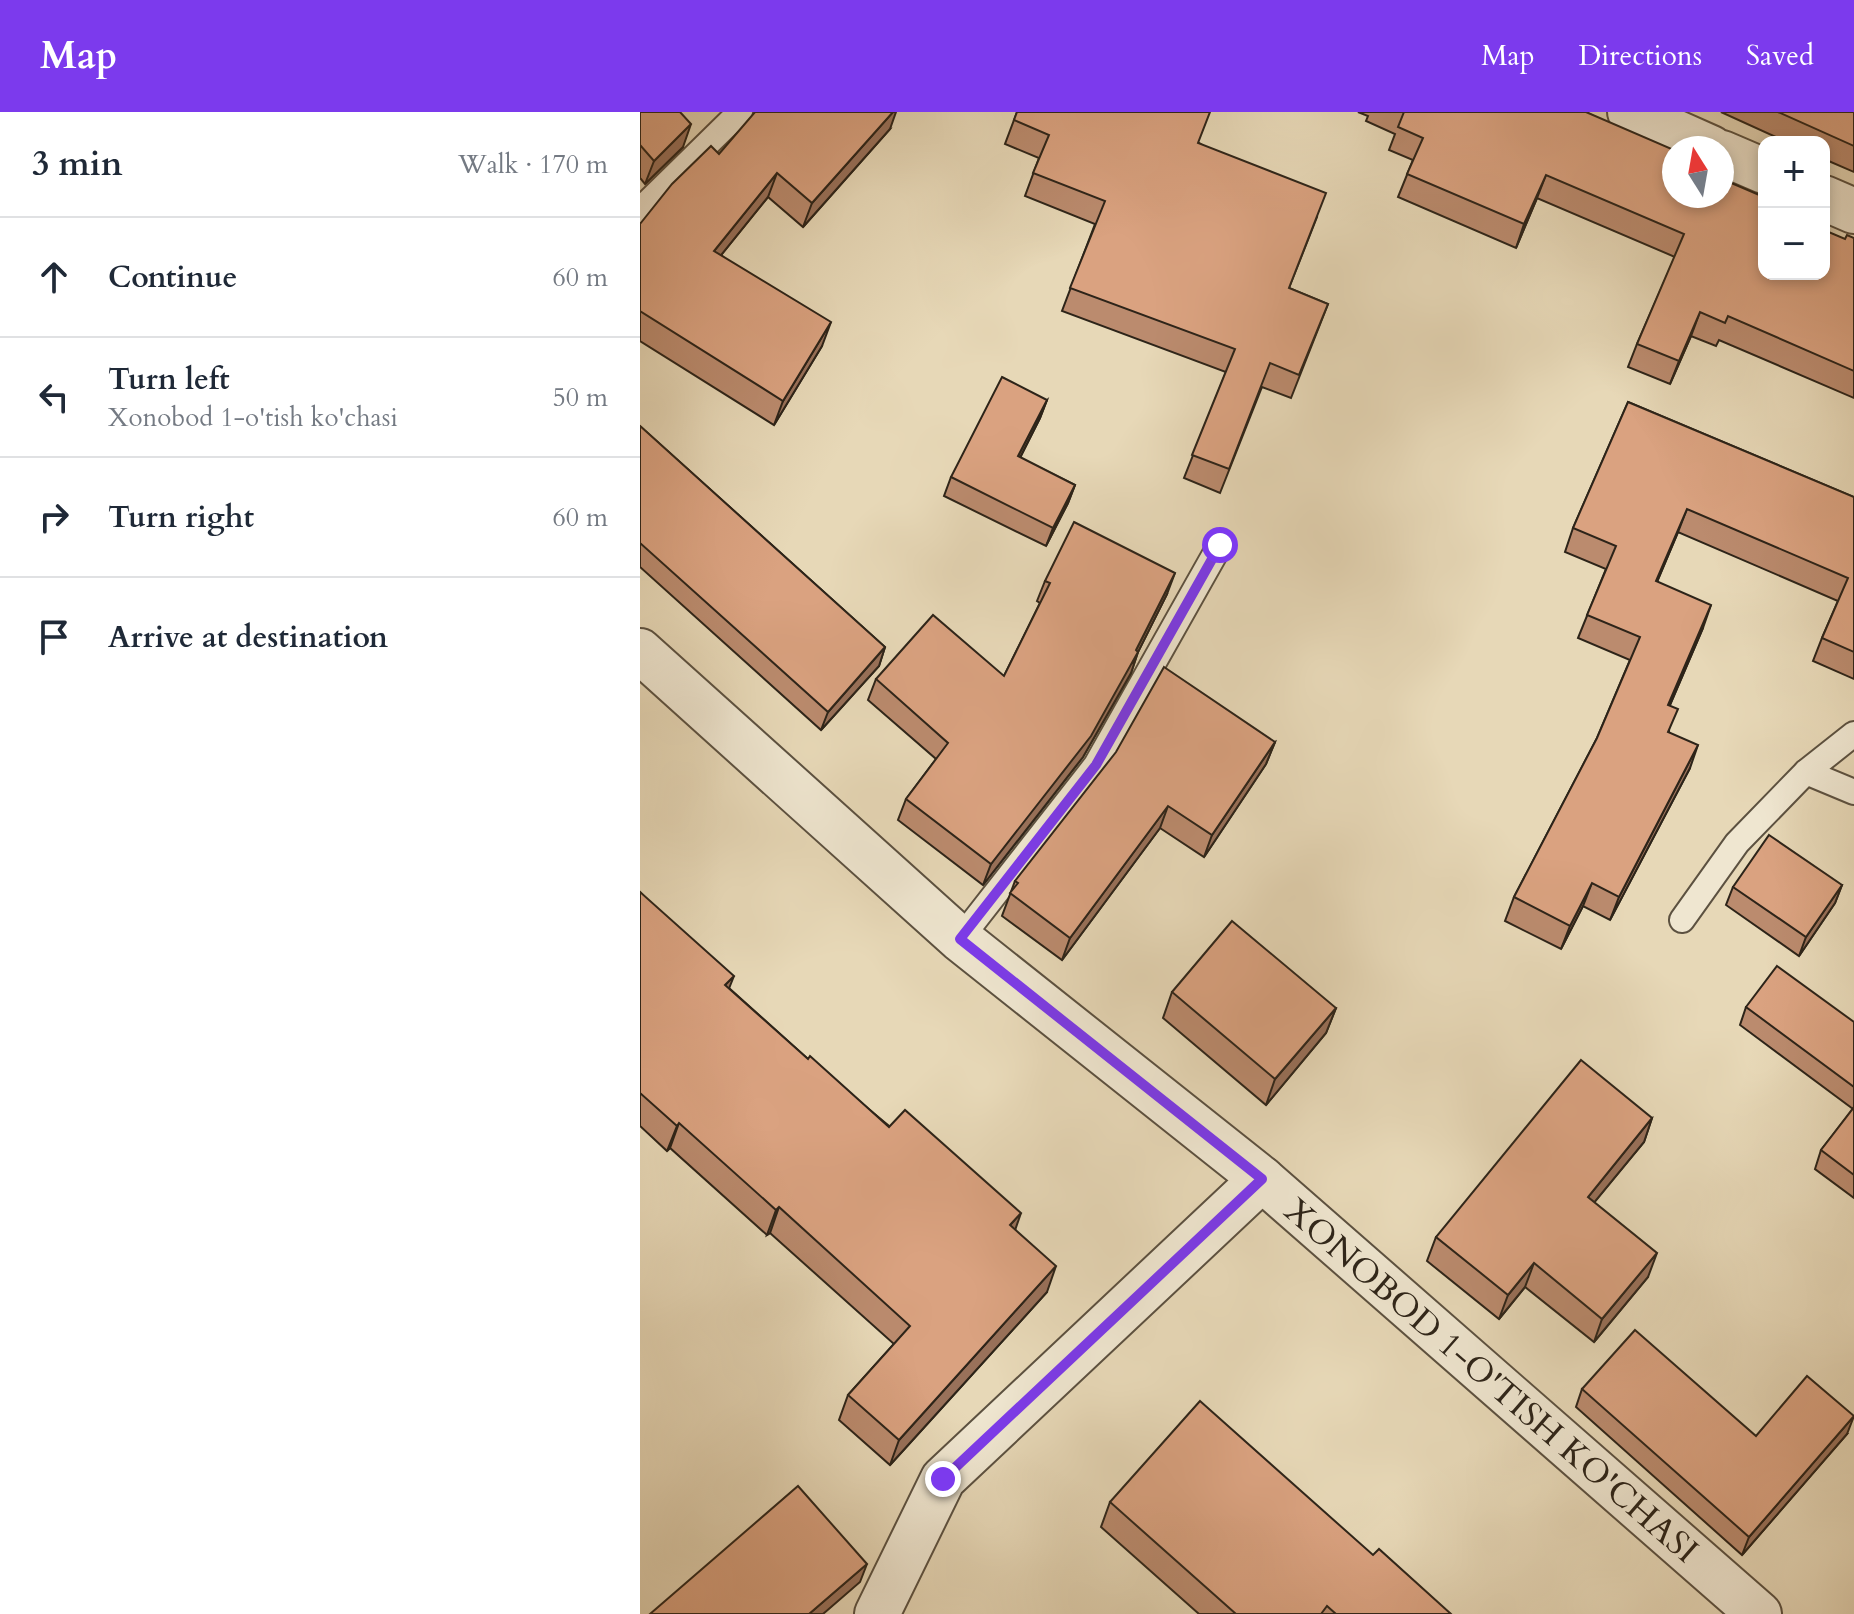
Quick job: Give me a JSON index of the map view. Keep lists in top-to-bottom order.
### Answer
{
  "streets": {
    "street": ["XONOBOD 1-O'TISH KO'CHASI"]
  },
  "north": "top",
  "page": {
    "header": "Map",
    "nav": ["Map", "Directions", "Saved"],
    "heading": ["3 min", "Walk · 170 m"],
    "map_buttons": ["+", "−"],
    "list": [
      ["Continue", "60 m"],
      ["Turn left", "Xonobod 1-o'tish ko'chasi", "50 m"],
      ["Turn right", "60 m"],
      "Arrive at destination"
    ]
  }
}
